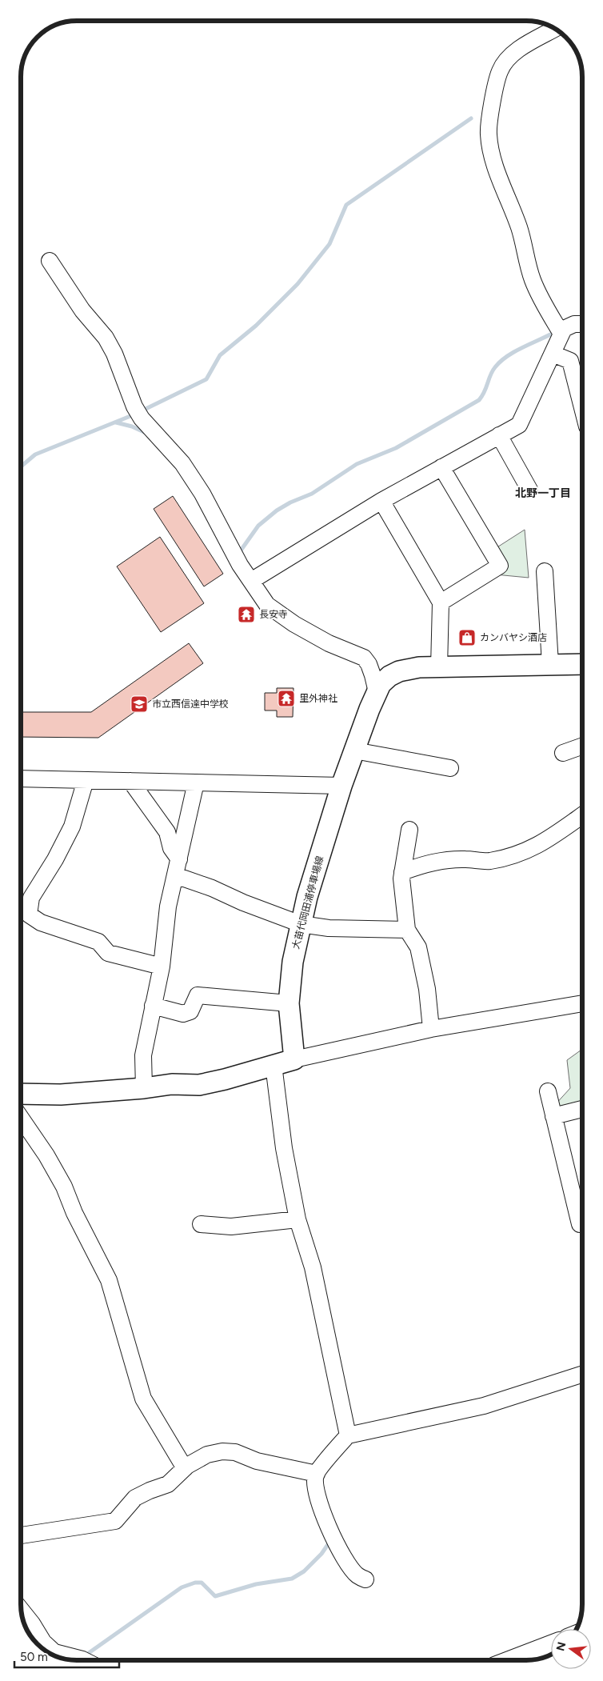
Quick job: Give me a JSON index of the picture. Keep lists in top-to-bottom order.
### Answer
{
  "streets": {
    "main road": ["大苗代岡田浦停車場線"]
  },
  "districts": ["北野一丁目"],
  "places": {
    "temple": ["長安寺", "里外神社"],
    "shop": ["カンバヤシ酒店"],
    "school or university": ["市立西信達中学校"]
  },
  "scale_bar": "50 m",
  "north": "left"
}
